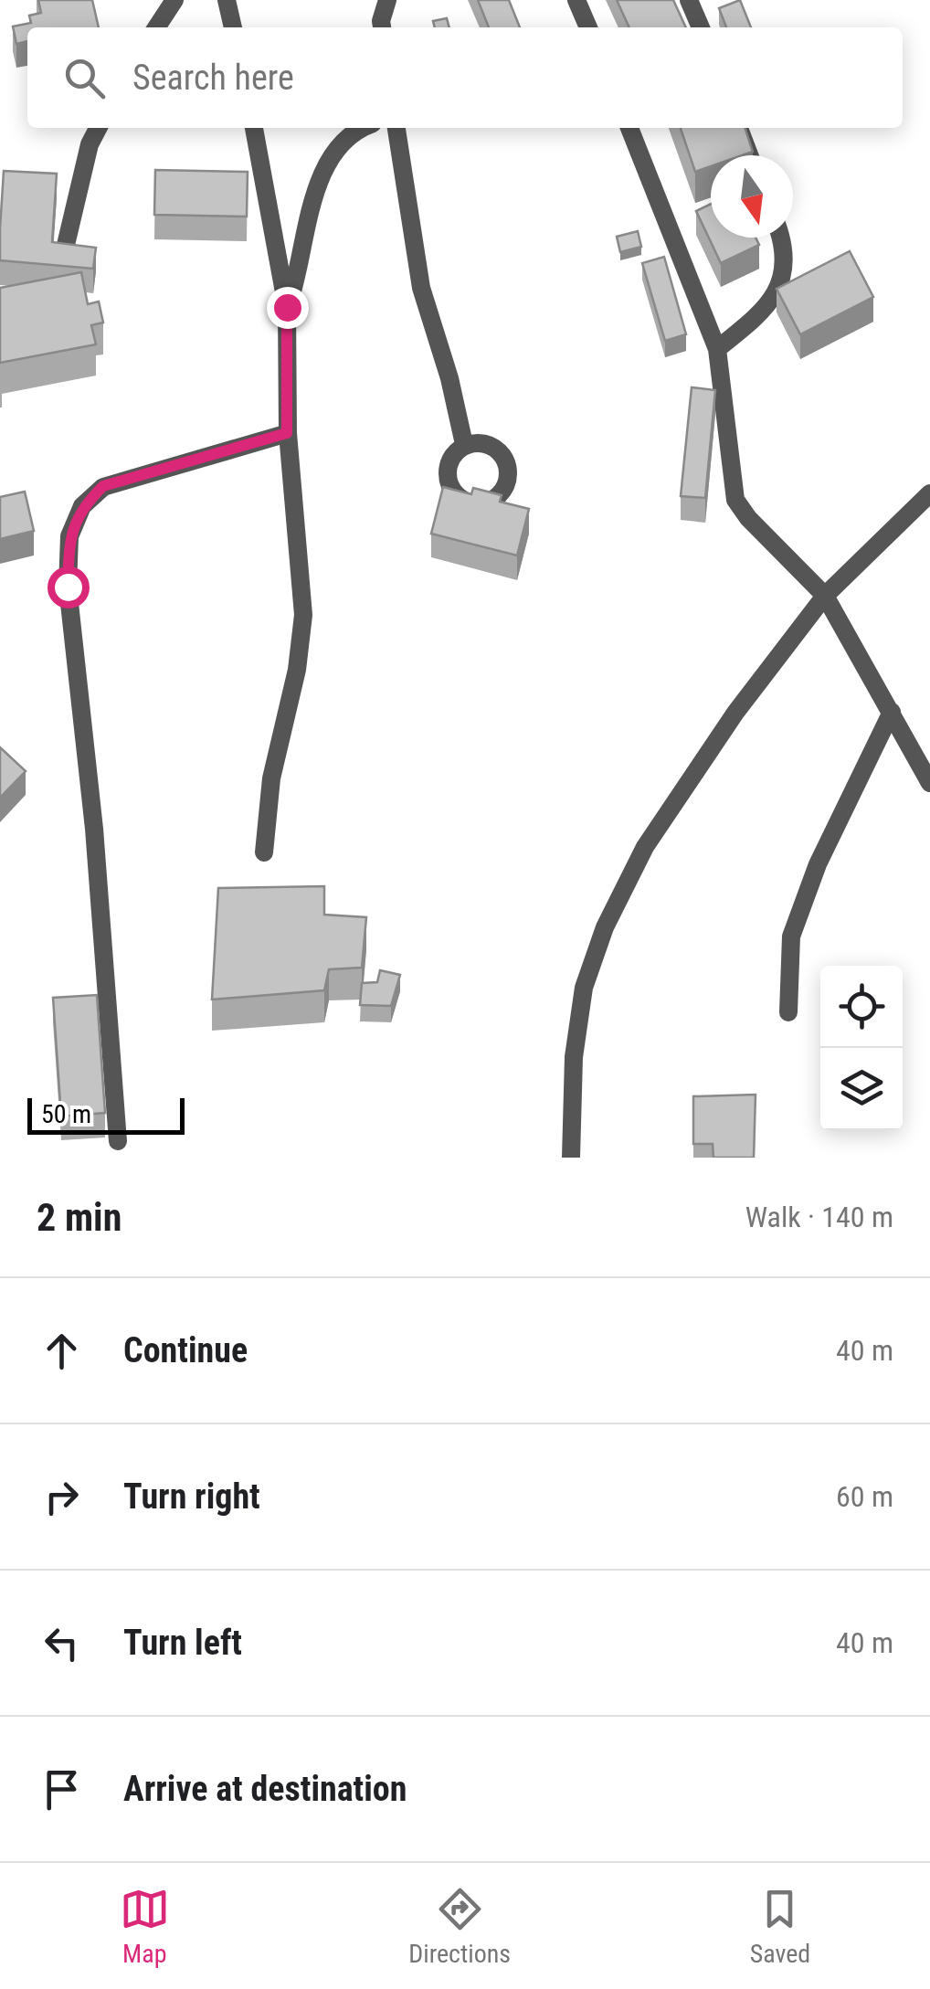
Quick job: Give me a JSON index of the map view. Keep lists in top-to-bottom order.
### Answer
{
  "scale_bar": "50 m",
  "north": "bottom",
  "page": {
    "search": "Search here",
    "scale": "50 m",
    "heading": ["2 min", "Walk · 140 m"],
    "list": [
      ["Continue", "40 m"],
      ["Turn right", "60 m"],
      ["Turn left", "40 m"],
      "Arrive at destination"
    ],
    "nav": ["Map", "Directions", "Saved"]
  }
}
